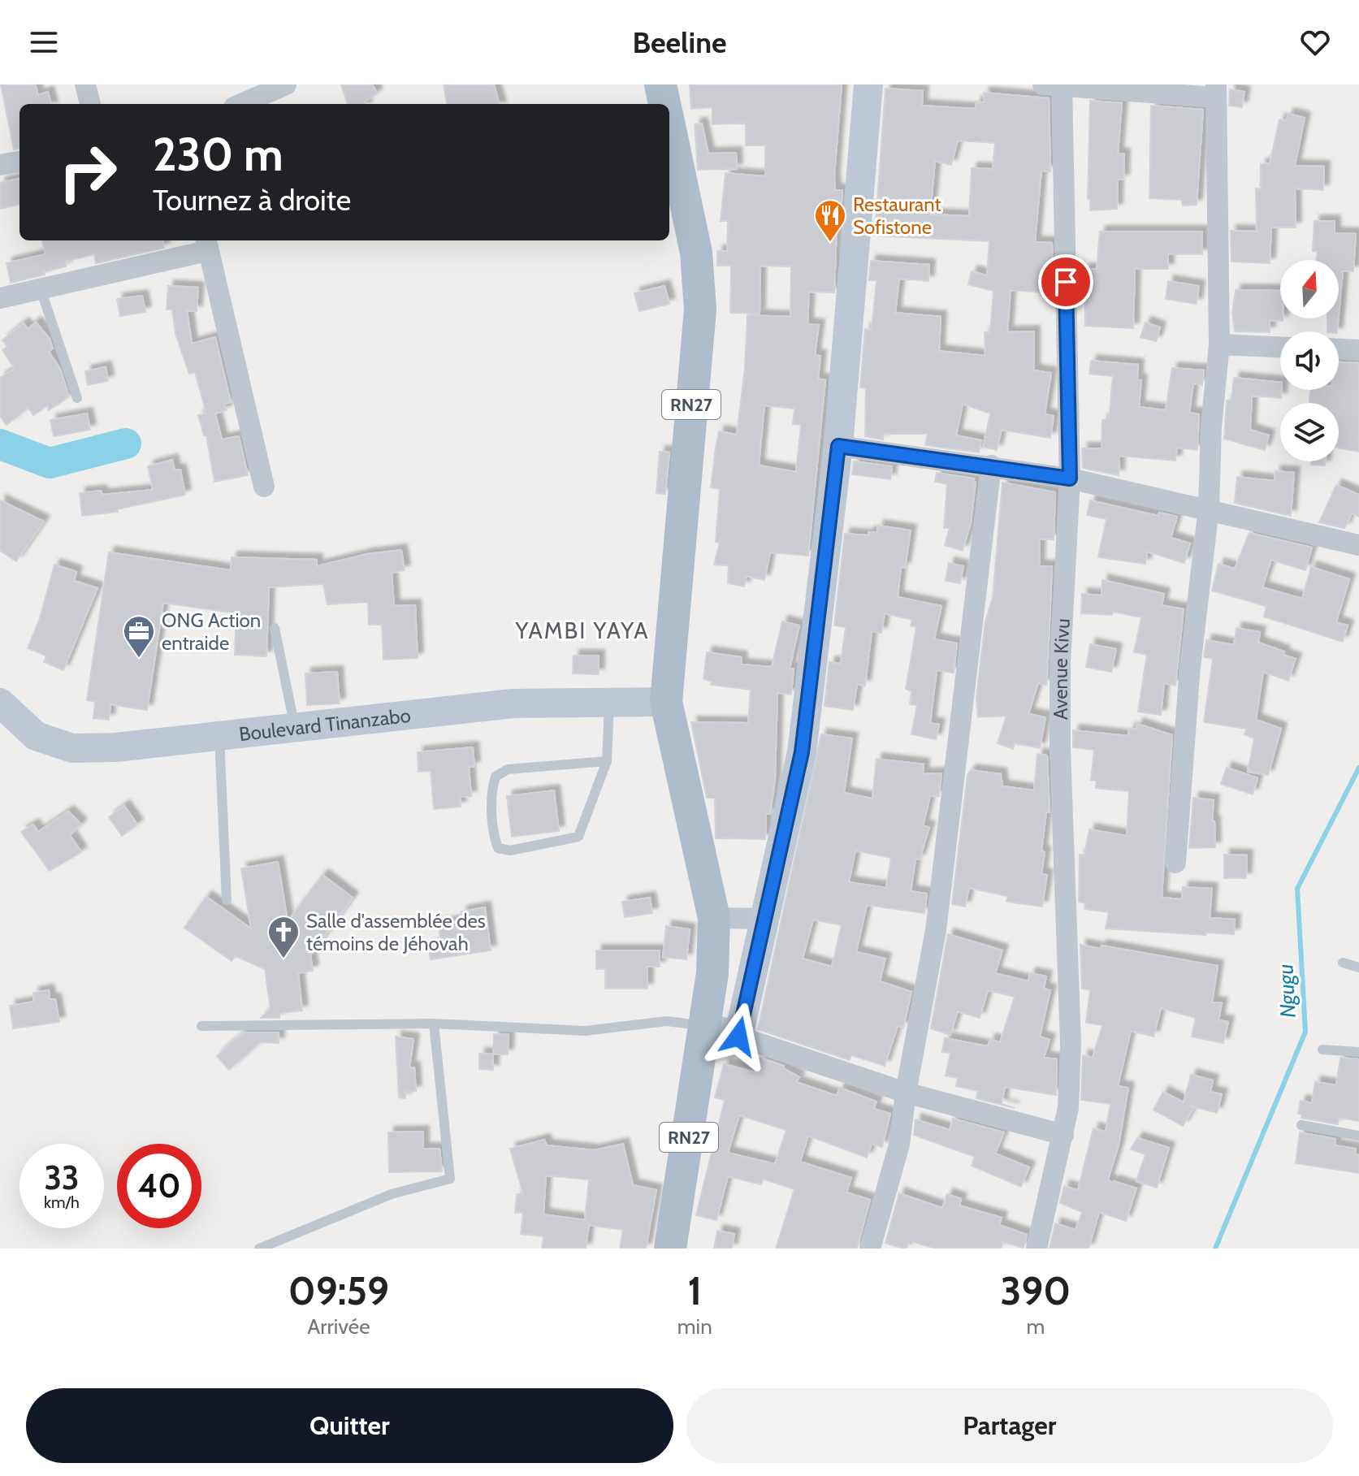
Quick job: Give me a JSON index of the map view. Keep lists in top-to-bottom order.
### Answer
{
  "streets": {
    "main road": ["RN27"],
    "street": ["Avenue Kivu", "Boulevard Tinanzabo"]
  },
  "crossings": [
    ["RN27", "Boulevard Tinanzabo"]
  ],
  "districts": ["YAMBI YAYA"],
  "water": ["Ngugu"],
  "places": {
    "restaurant": ["Restaurant Sofistone"],
    "office": ["ONG Action entraide"],
    "church": ["Salle d'assemblée des témoins de Jéhovah"]
  },
  "north": "top",
  "page": {
    "header": "Beeline",
    "turn": ["230 m", "Tournez à droite"],
    "speed": "33 km/h",
    "limit": "40",
    "eta": [
      "09:59",
      "Arrivée",
      "1",
      "min",
      "390",
      "m"
    ],
    "buttons": ["Quitter", "Partager"]
  }
}
